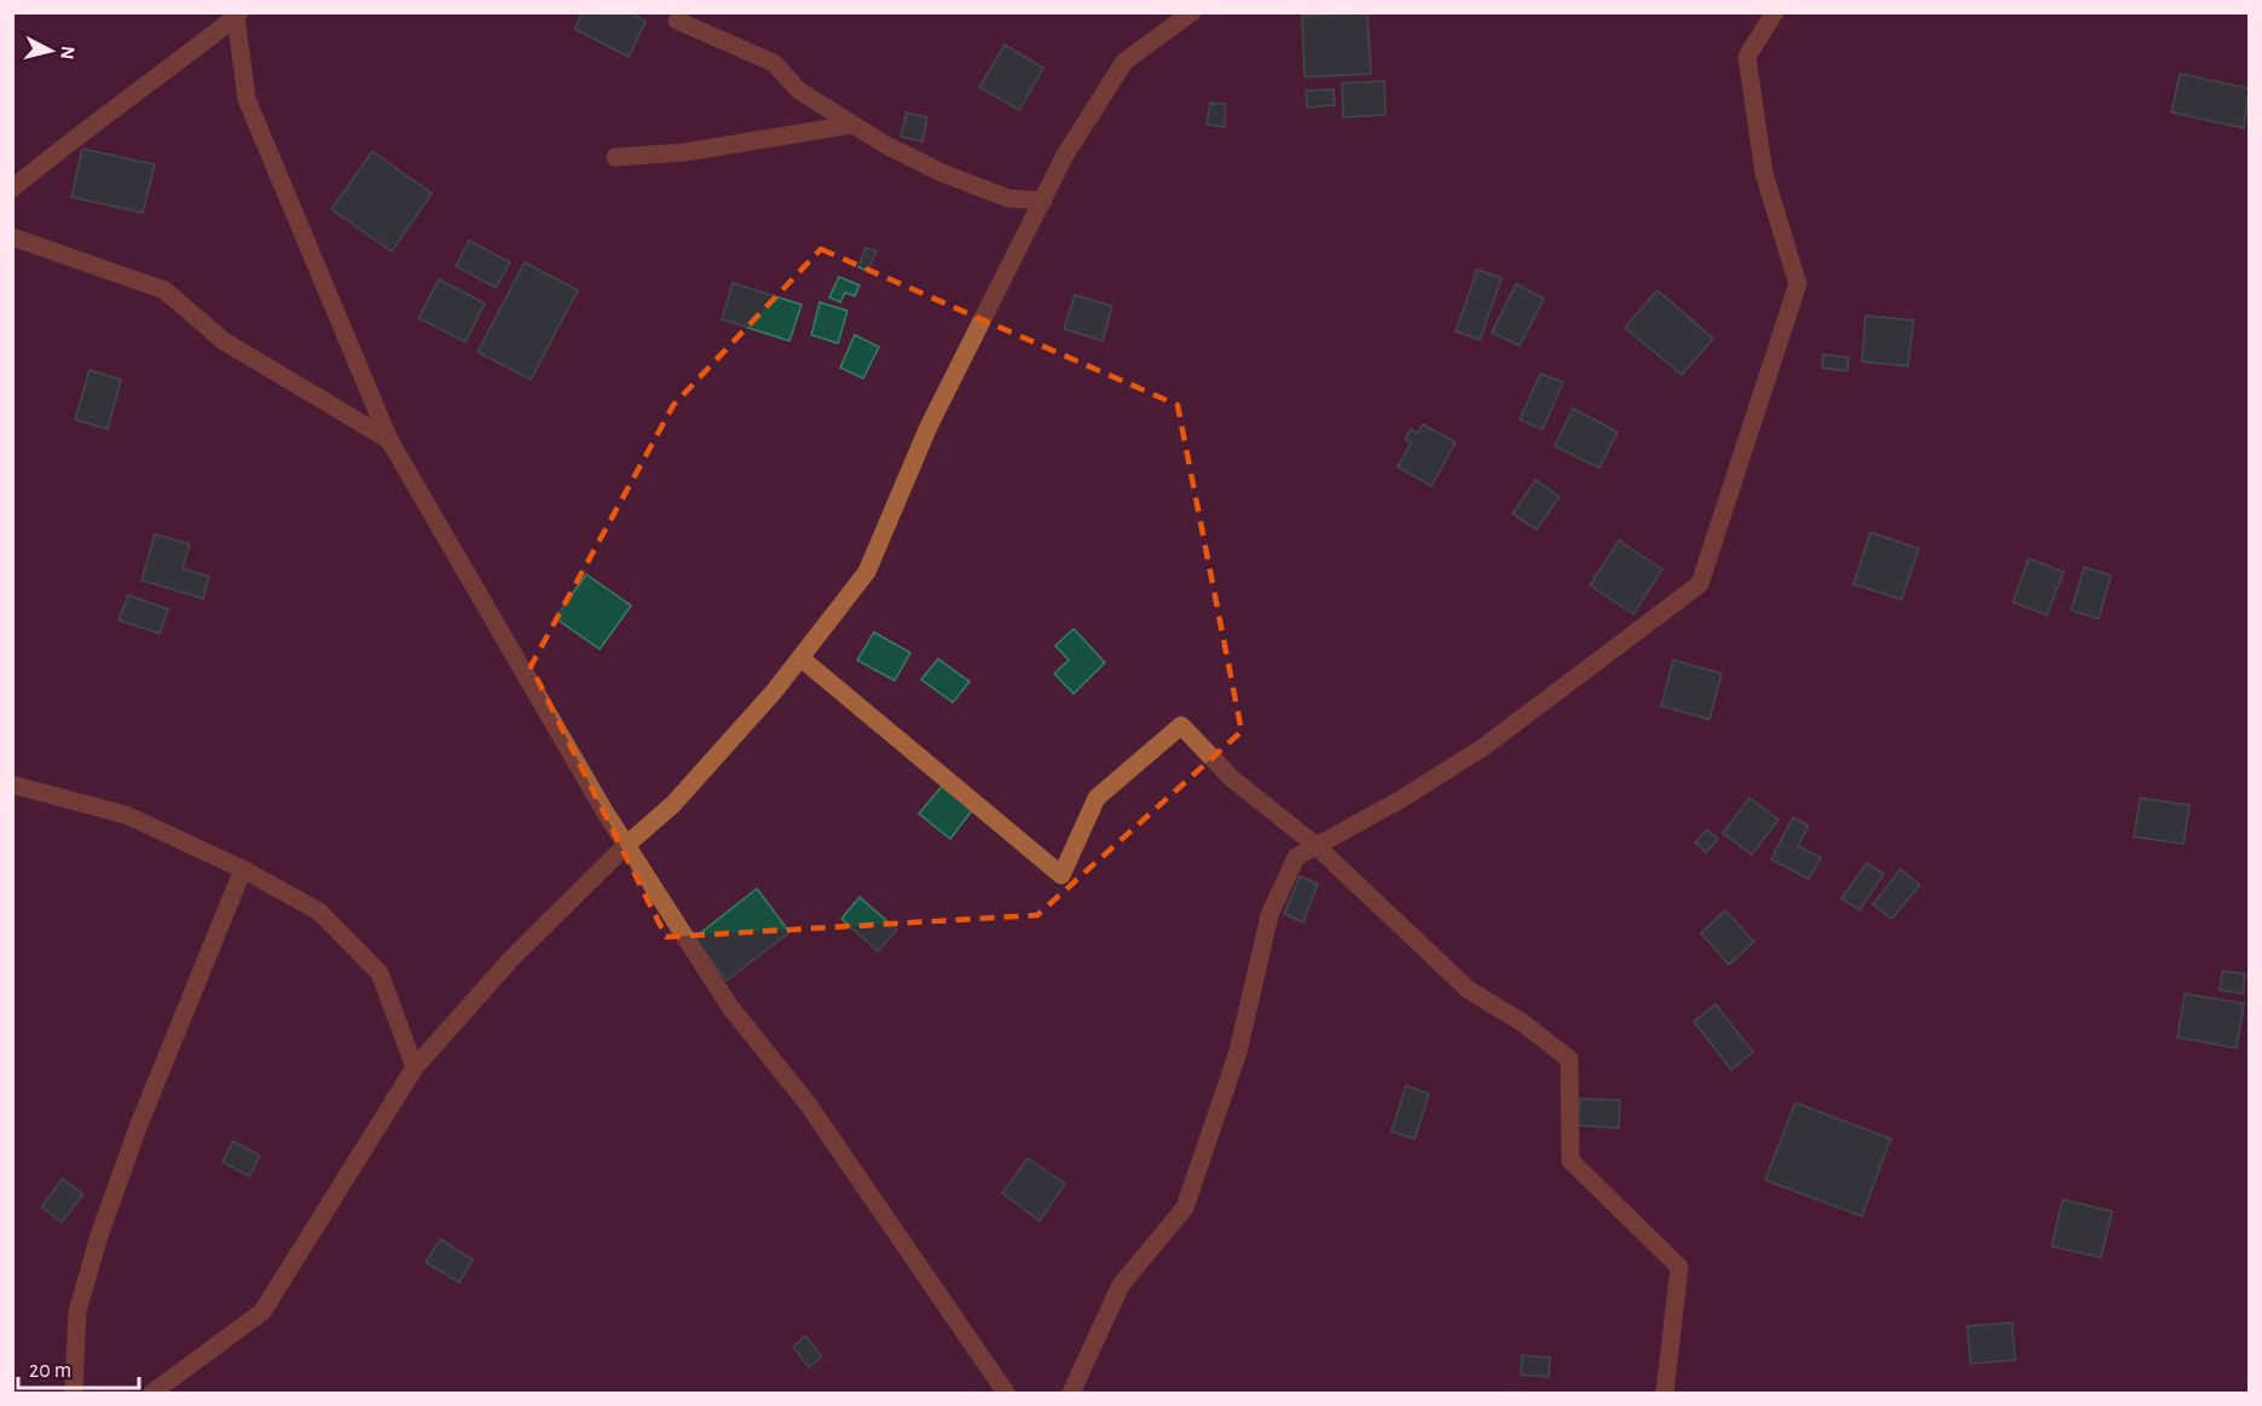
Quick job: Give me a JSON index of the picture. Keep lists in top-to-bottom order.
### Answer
{
  "scale_bar": "20 m",
  "north": "right"
}
